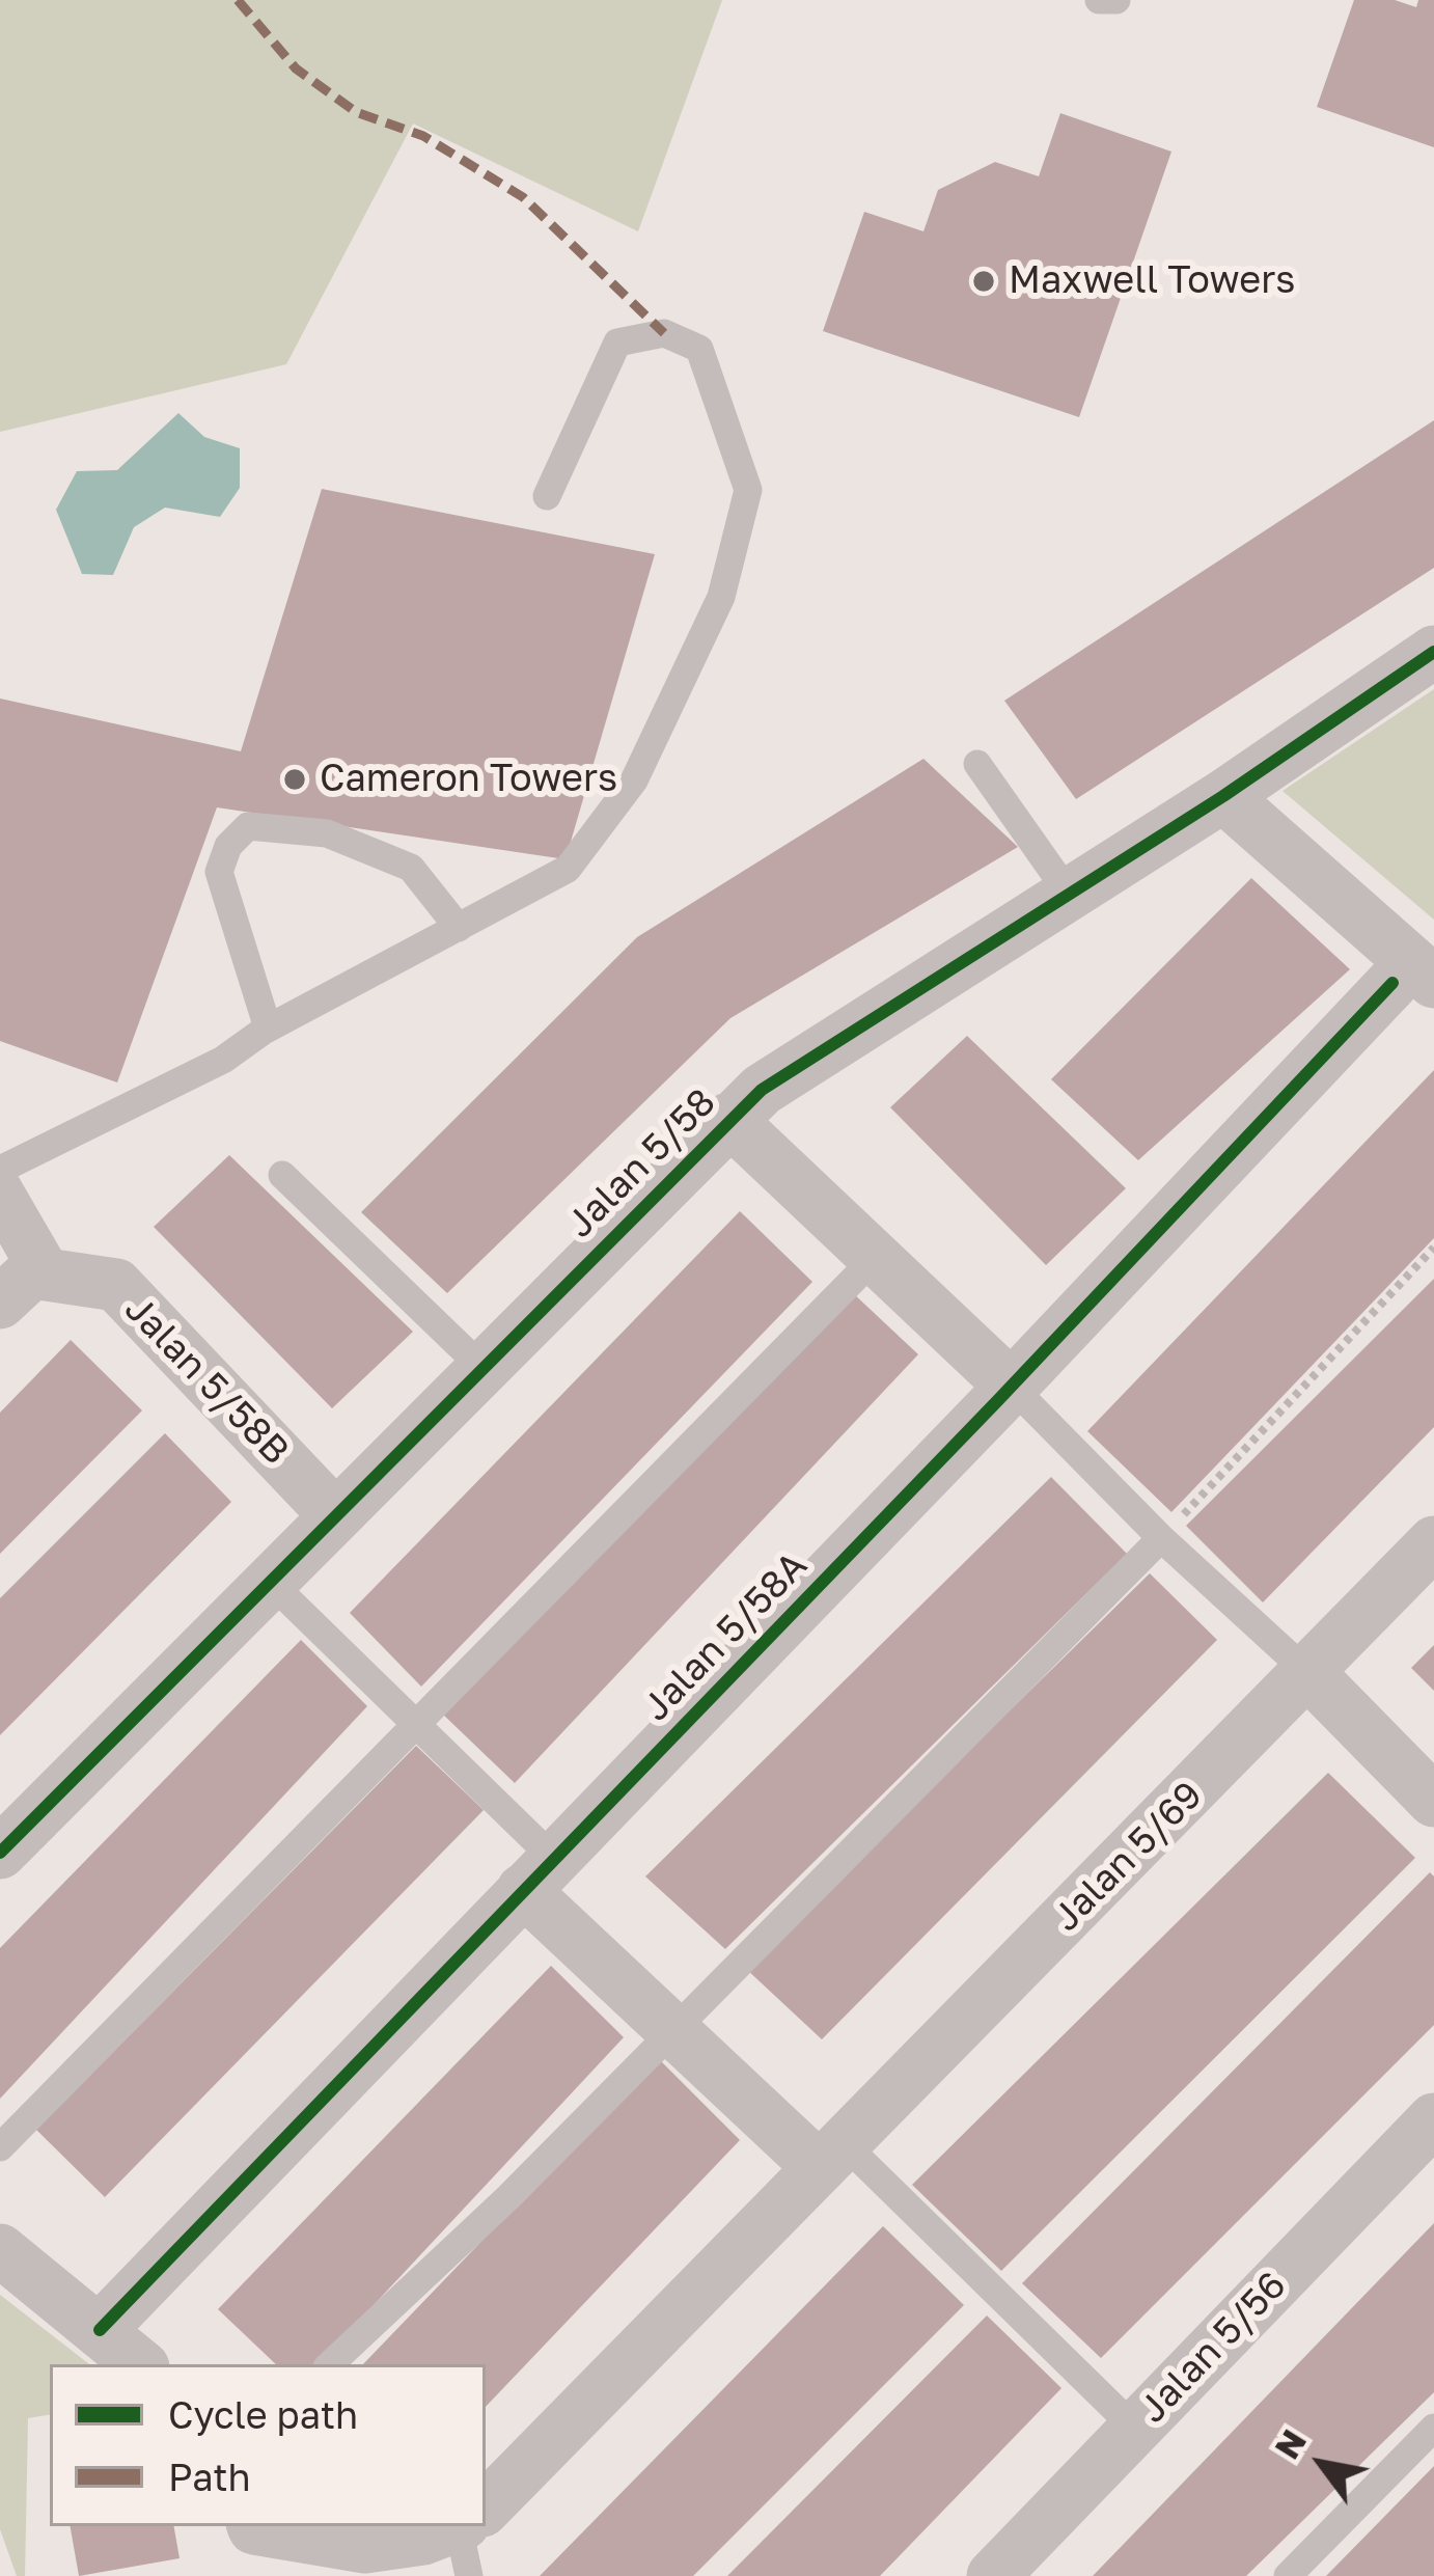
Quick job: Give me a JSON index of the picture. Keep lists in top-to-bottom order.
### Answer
{
  "streets": {
    "street": [
      "Jalan 5/58",
      "Jalan 5/58B",
      "Jalan 5/58A",
      "Jalan 5/69",
      "Jalan 5/56"
    ]
  },
  "crossings": [
    ["Jalan 5/58", "Jalan 5/58B"]
  ],
  "places": ["Maxwell Towers", "Cameron Towers"],
  "legend": ["Cycle path", "Path"],
  "north": "top left"
}
